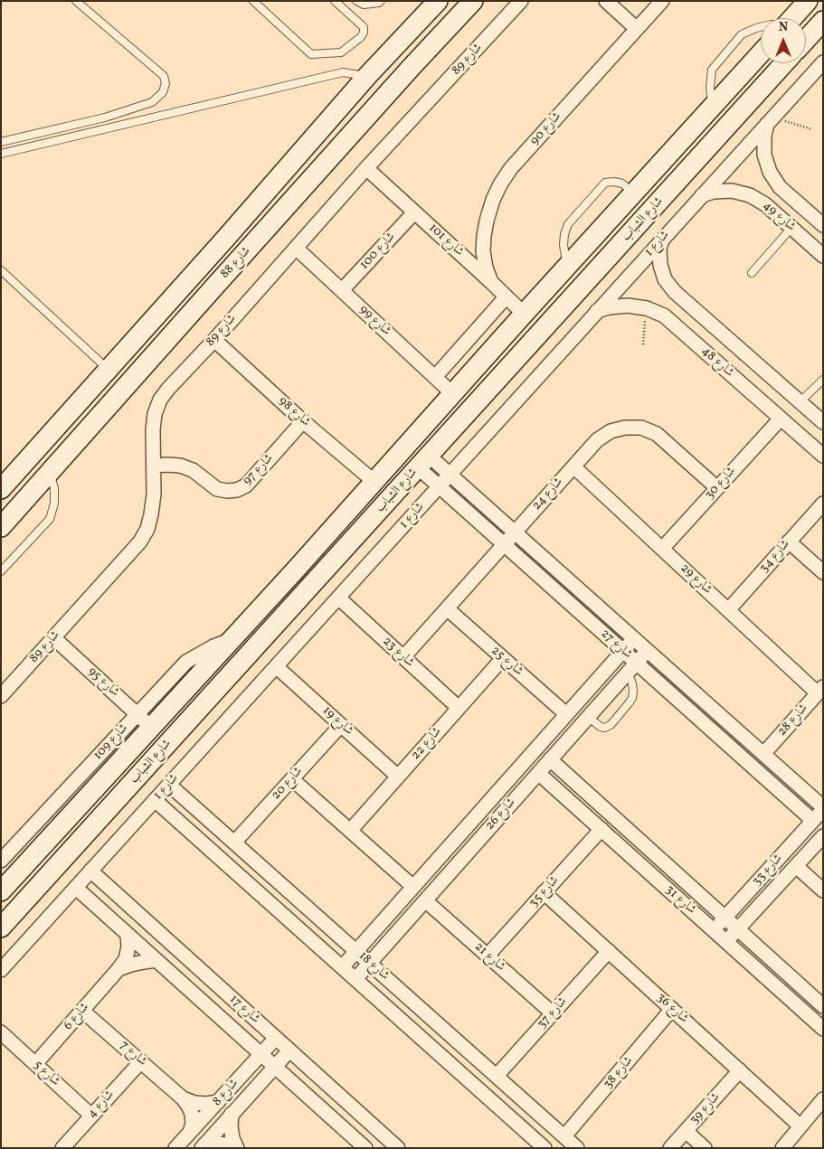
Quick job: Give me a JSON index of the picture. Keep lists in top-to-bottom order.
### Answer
{
  "streets": {
    "street": [
      "شارع 89",
      "شارع 90",
      "شارع 49",
      "شارع الشباب",
      "شارع 101",
      "شارع 1",
      "شارع 100",
      "شارع 88",
      "شارع 99",
      "شارع 48",
      "شارع 98",
      "شارع 97",
      "شارع 30",
      "شارع 24",
      "شارع 34",
      "شارع 29",
      "شارع 27",
      "شارع 23",
      "شارع 25",
      "شارع 95",
      "شارع 28",
      "شارع 19",
      "شارع 109",
      "شارع 22",
      "شارع 20",
      "شارع 26",
      "شارع 33",
      "شارع 35",
      "شارع 31",
      "شارع 21",
      "شارع 18",
      "شارع 36",
      "شارع 17",
      "شارع 37",
      "شارع 6",
      "شارع 7",
      "شارع 38",
      "شارع 5",
      "شارع 8",
      "شارع 4",
      "شارع 39"
    ]
  },
  "crossings": [
    ["شارع 89", "شارع 101"],
    ["شارع 89", "شارع 99"],
    ["شارع 89", "شارع 98"],
    ["شارع 89", "شارع 97"],
    ["شارع 89", "شارع 95"],
    ["شارع 90", "شارع 101"],
    ["شارع 49", "شارع 1"],
    ["شارع الشباب", "شارع 101"],
    ["شارع الشباب", "شارع 99"],
    ["شارع الشباب", "شارع 98"],
    ["شارع الشباب", "شارع 27"],
    ["شارع الشباب", "شارع 95"],
    ["شارع الشباب", "شارع 109"],
    ["شارع 101", "شارع 100"],
    ["شارع 1", "شارع 48"],
    ["شارع 1", "شارع 27"],
    ["شارع 1", "شارع 23"],
    ["شارع 1", "شارع 19"],
    ["شارع 1", "شارع 18"],
    ["شارع 1", "شارع 17"],
    ["شارع 100", "شارع 99"],
    ["شارع 48", "شارع 30"],
    ["شارع 98", "شارع 97"],
    ["شارع 30", "شارع 24"],
    ["شارع 30", "شارع 29"],
    ["شارع 24", "شارع 29"],
    ["شارع 24", "شارع 27"],
    ["شارع 24", "شارع 23"],
    ["شارع 24", "شارع 25"],
    ["شارع 34", "شارع 29"],
    ["شارع 29", "شارع 28"],
    ["شارع 27", "شارع 28"],
    ["شارع 27", "شارع 26"],
    ["شارع 27", "شارع 33"],
    ["شارع 23", "شارع 22"],
    ["شارع 25", "شارع 22"],
    ["شارع 25", "شارع 26"],
    ["شارع 95", "شارع 109"],
    ["شارع 19", "شارع 22"],
    ["شارع 19", "شارع 20"],
    ["شارع 20", "شارع 18"],
    ["شارع 26", "شارع 31"],
    ["شارع 26", "شارع 21"],
    ["شارع 26", "شارع 18"],
    ["شارع 33", "شارع 31"],
    ["شارع 35", "شارع 31"],
    ["شارع 35", "شارع 21"],
    ["شارع 35", "شارع 36"],
    ["شارع 21", "شارع 37"],
    ["شارع 18", "شارع 37"],
    ["شارع 18", "شارع 38"],
    ["شارع 36", "شارع 37"],
    ["شارع 36", "شارع 38"],
    ["شارع 36", "شارع 39"],
    ["شارع 17", "شارع 6"],
    ["شارع 17", "شارع 8"],
    ["شارع 6", "شارع 7"],
    ["شارع 6", "شارع 5"],
    ["شارع 7", "شارع 8"],
    ["شارع 7", "شارع 4"],
    ["شارع 5", "شارع 4"]
  ],
  "north": "top"
}
